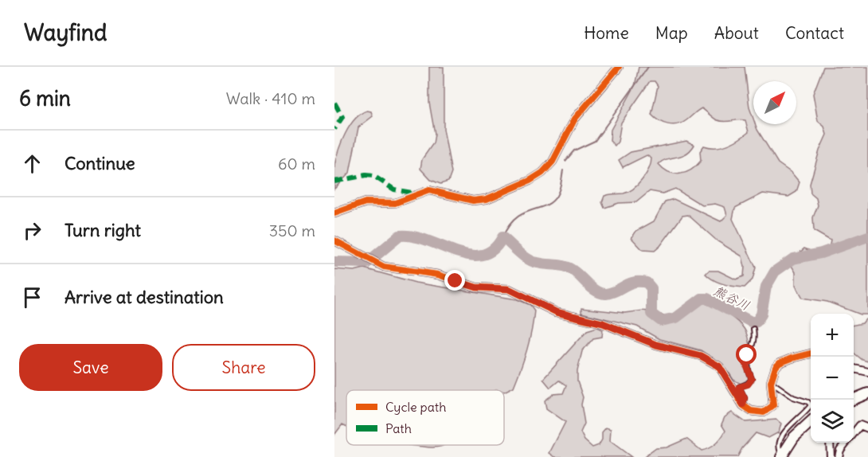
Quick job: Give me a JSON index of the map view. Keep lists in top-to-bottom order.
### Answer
{
  "water": ["熊谷川"],
  "legend": ["Cycle path", "Path"],
  "north": "top right",
  "page": {
    "header": "Wayfind",
    "nav": [
      "Home",
      "Map",
      "About",
      "Contact"
    ],
    "heading": ["6 min", "Walk · 410 m"],
    "list": [
      ["Continue", "60 m"],
      ["Turn right", "350 m"],
      "Arrive at destination"
    ],
    "map_buttons": ["+", "−"],
    "buttons": ["Save", "Share"]
  }
}
